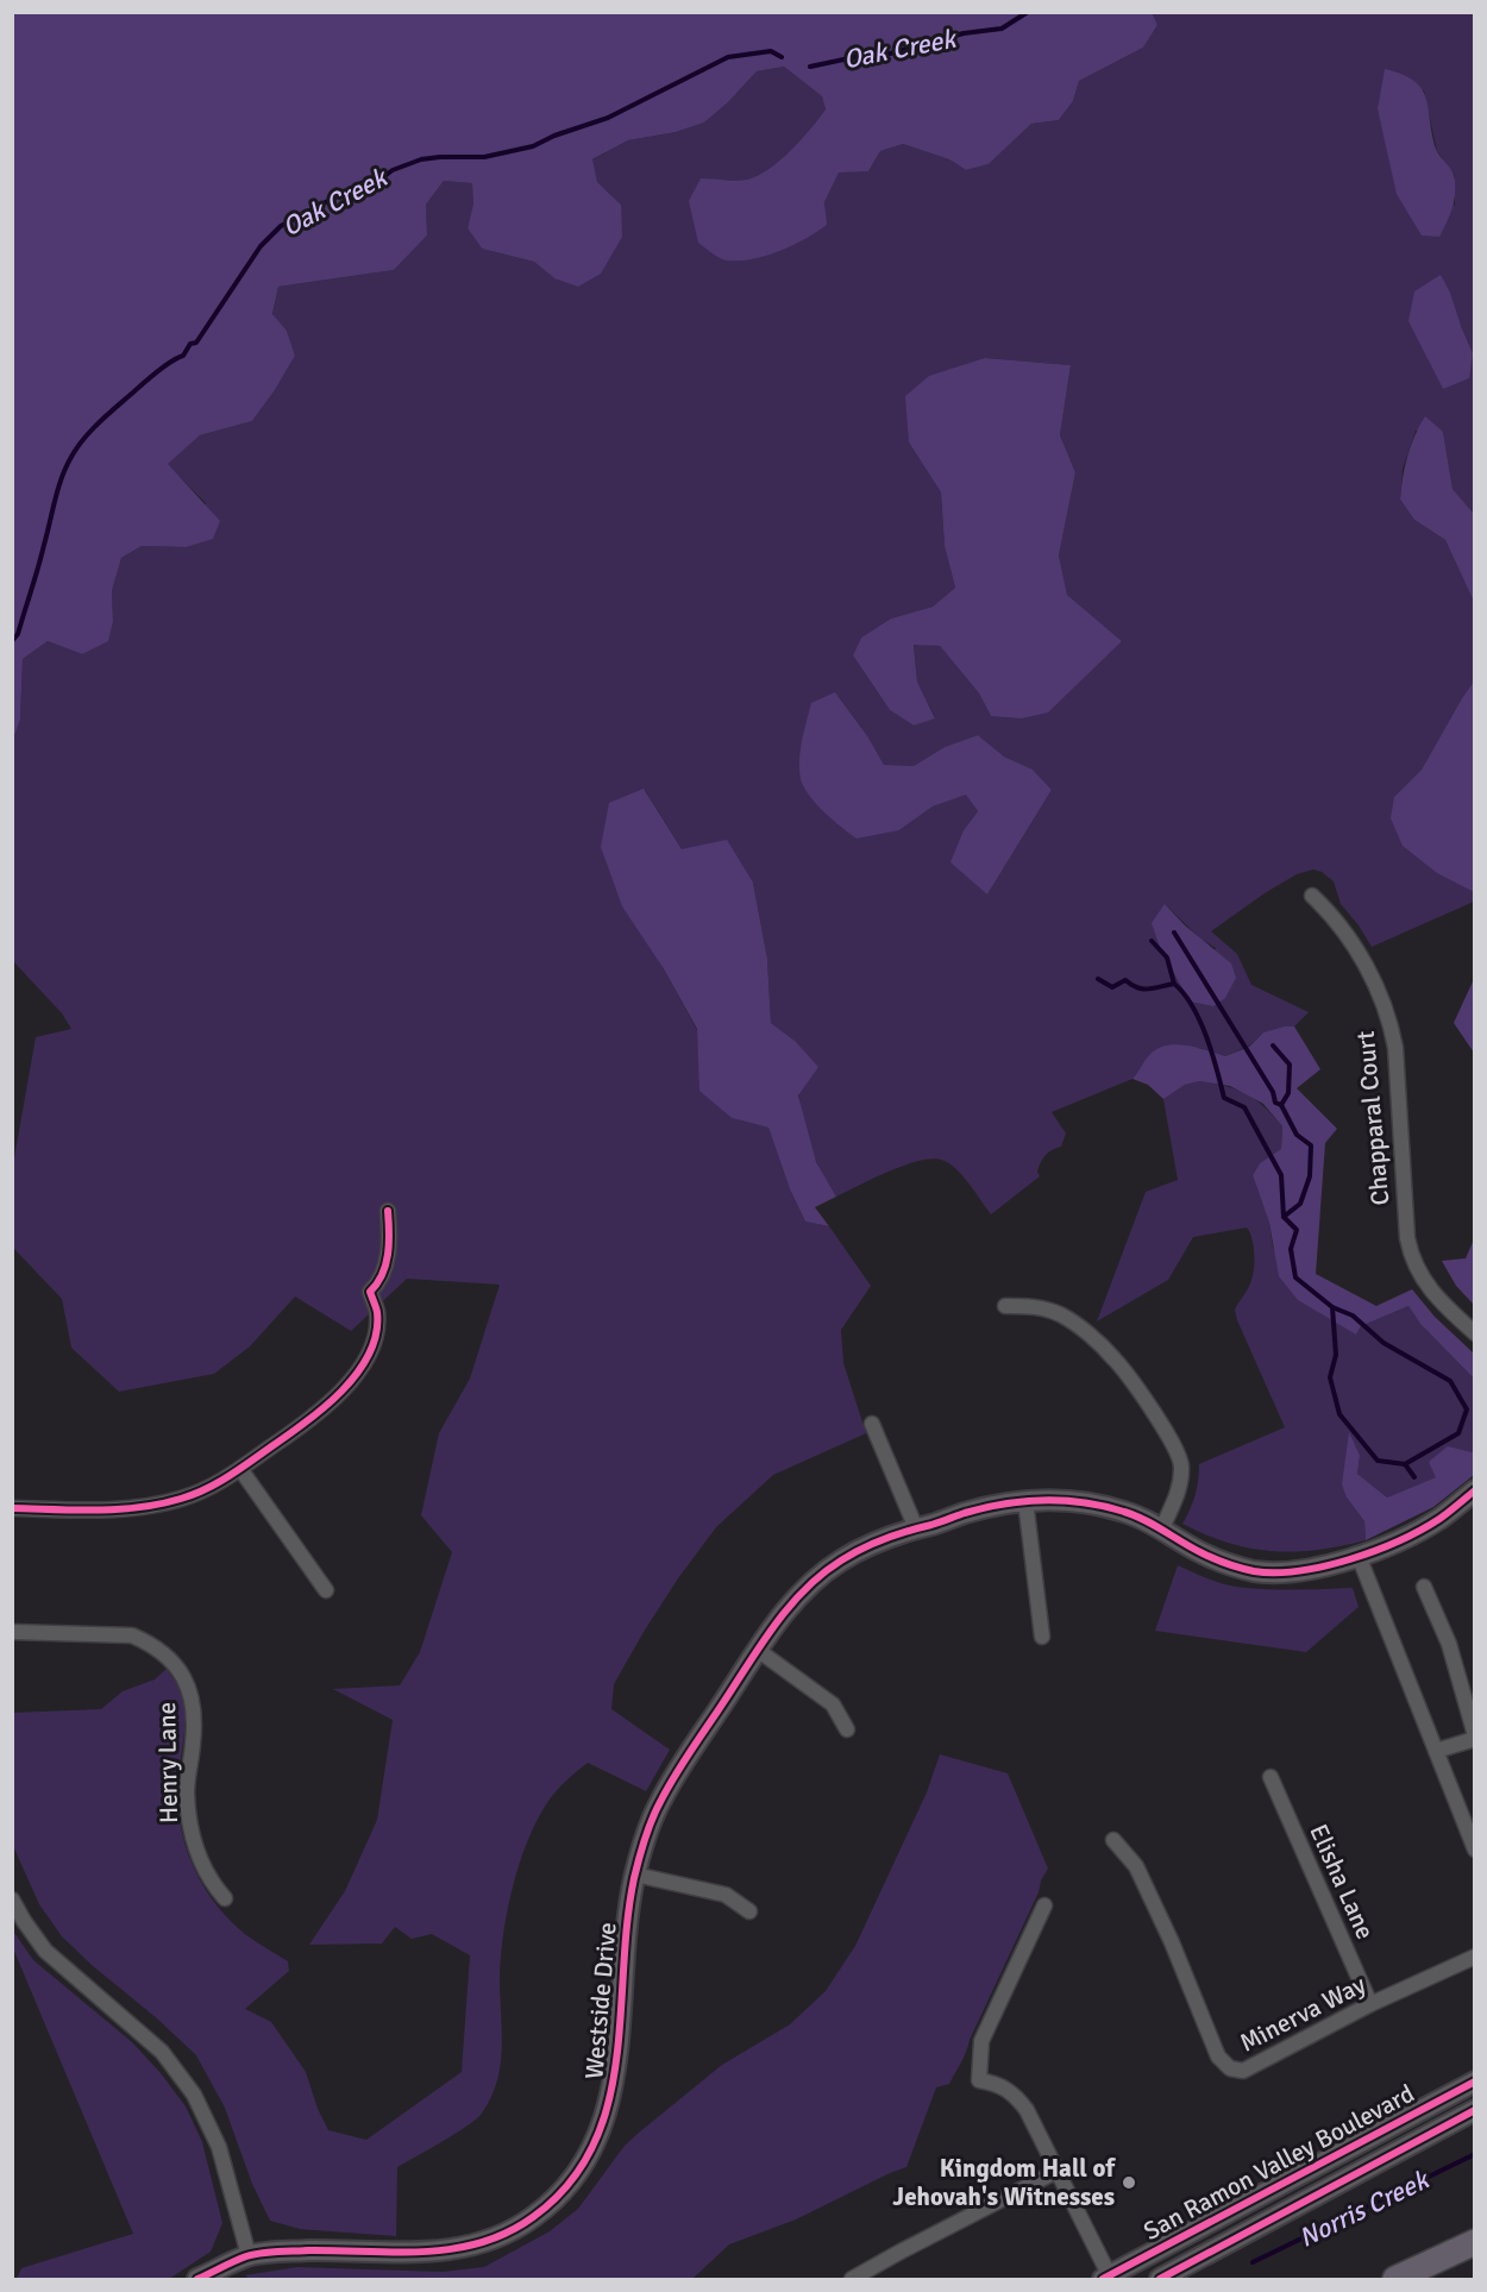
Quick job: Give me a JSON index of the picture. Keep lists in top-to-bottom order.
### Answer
{
  "streets": {
    "street": [
      "Chapparal Court",
      "Henry Lane",
      "Elisha Lane",
      "Westside Drive",
      "Minerva Way",
      "San Ramon Valley Boulevard"
    ]
  },
  "crossings": [
    ["Elisha Lane", "Minerva Way"]
  ],
  "water": ["Oak Creek", "Norris Creek"],
  "places": ["Kingdom Hall of Jehovah's Witnesses"]
}
